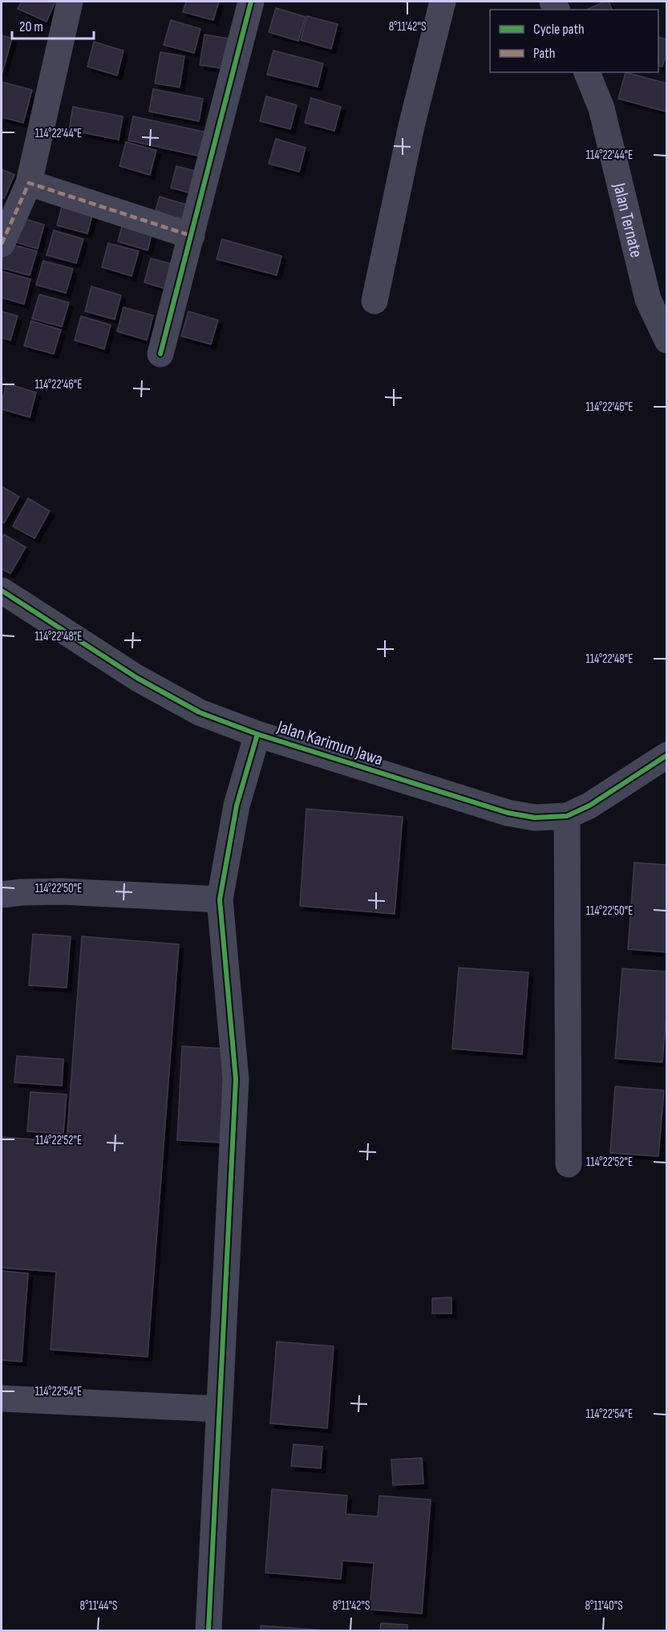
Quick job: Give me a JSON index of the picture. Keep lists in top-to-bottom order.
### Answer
{
  "streets": {
    "street": ["Jalan Ternate", "Jalan Karimun Jawa"]
  },
  "legend": ["Cycle path", "Path"],
  "scale_bar": "20 m",
  "coordinates": [
    "8°11'42\"S",
    "114°22'44\"E",
    "114°22'46\"E",
    "114°22'48\"E",
    "114°22'50\"E",
    "114°22'52\"E",
    "114°22'54\"E",
    "8°11'44\"S",
    "8°11'40\"S"
  ]
}
